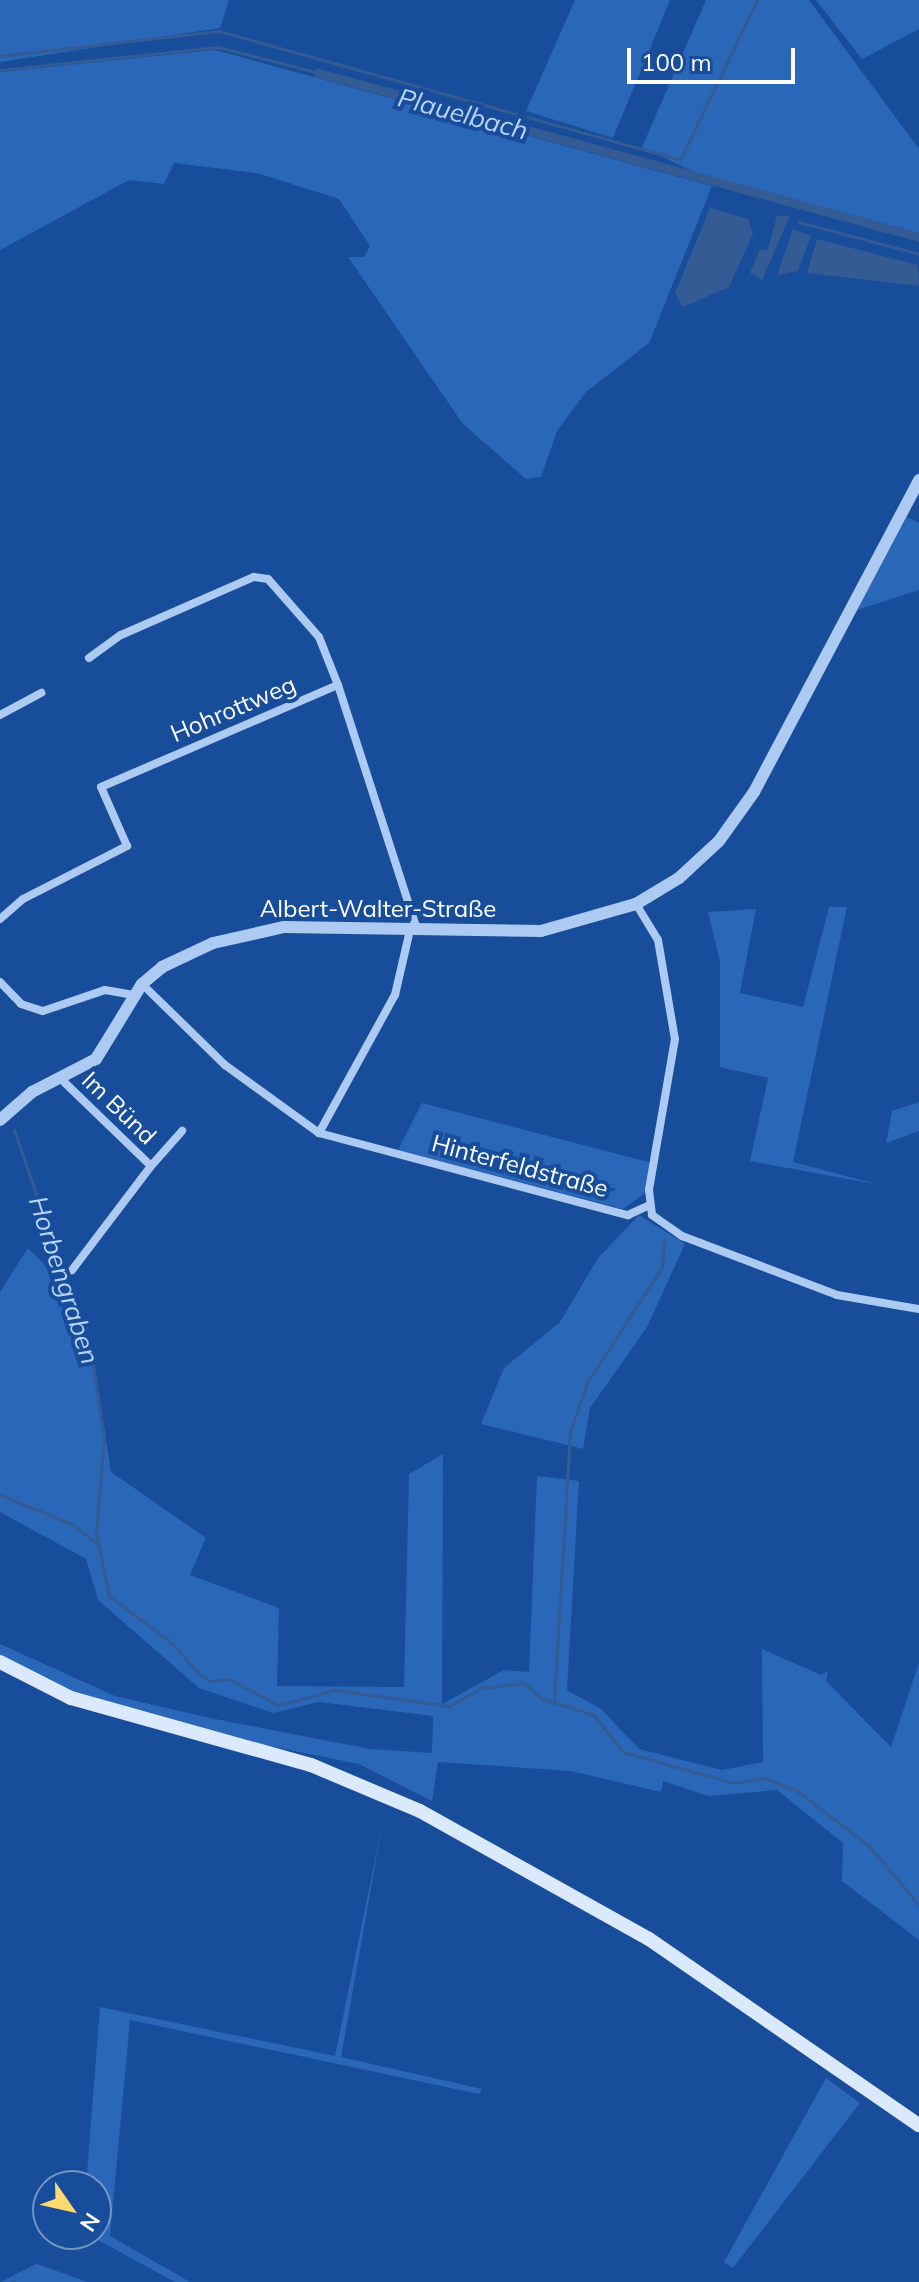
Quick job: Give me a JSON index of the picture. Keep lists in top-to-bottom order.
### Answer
{
  "streets": {
    "street": [
      "Hohrottweg",
      "Albert-Walter-Straße",
      "Im Bünd",
      "Hinterfeldstraße"
    ]
  },
  "crossings": [
    ["Albert-Walter-Straße", "Im Bünd"],
    ["Albert-Walter-Straße", "Hinterfeldstraße"]
  ],
  "water": ["Plauelbach", "Horbengraben"],
  "scale_bar": "100 m",
  "north": "bottom right"
}
